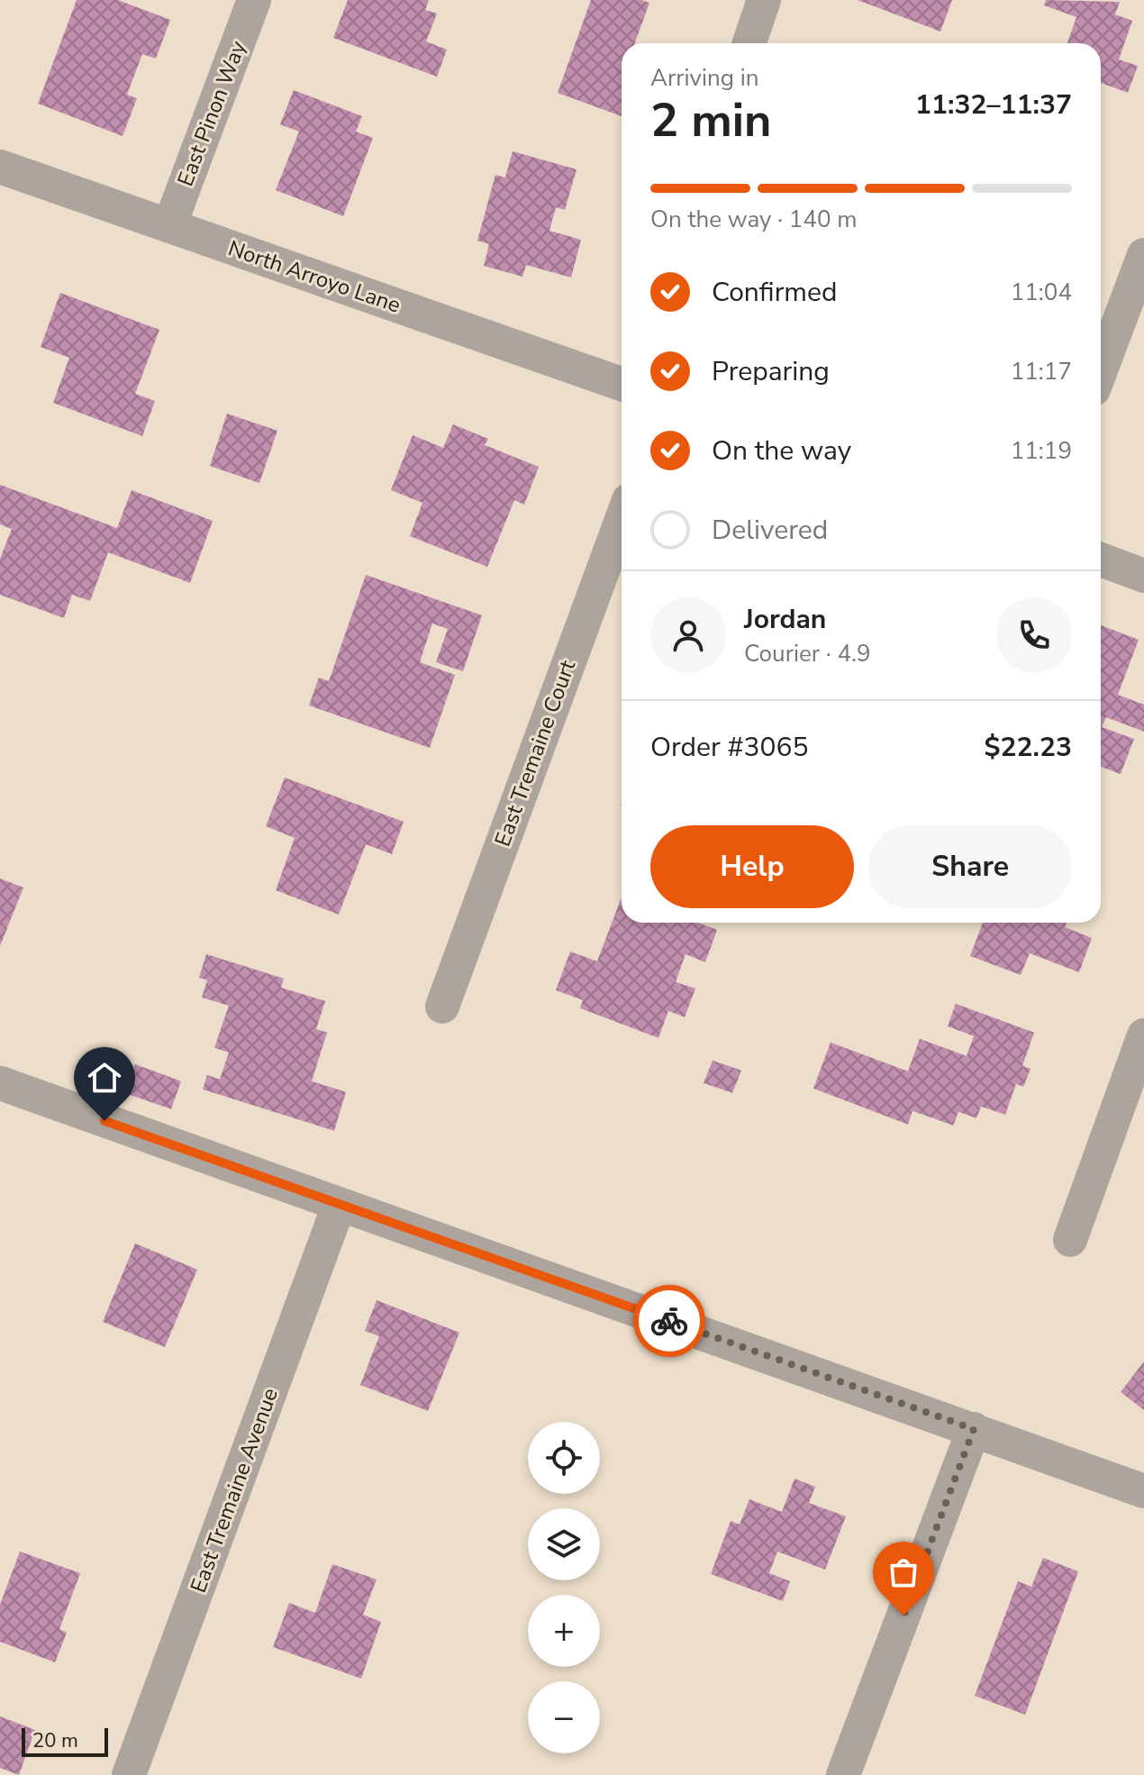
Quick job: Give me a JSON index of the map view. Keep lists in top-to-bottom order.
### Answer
{
  "streets": {
    "street": [
      "East Pinon Way",
      "North Arroyo Lane",
      "East Tremaine Court",
      "East Tremaine Avenue"
    ]
  },
  "crossings": [
    ["East Pinon Way", "North Arroyo Lane"]
  ],
  "scale_bar": "20 m",
  "page": {
    "heading": ["2 min", "Arriving in", "11:32–11:37"],
    "panel": [
      "Jordan",
      "Courier · 4.9",
      "Order #3065",
      "$22.23"
    ],
    "bar": "On the way · 140 m",
    "list": [
      ["Confirmed", "11:04"],
      ["Preparing", "11:17"],
      ["On the way", "11:19"],
      "Delivered"
    ],
    "buttons": ["Help", "Share"],
    "map_buttons": ["+", "−"],
    "scale": "20 m"
  }
}
